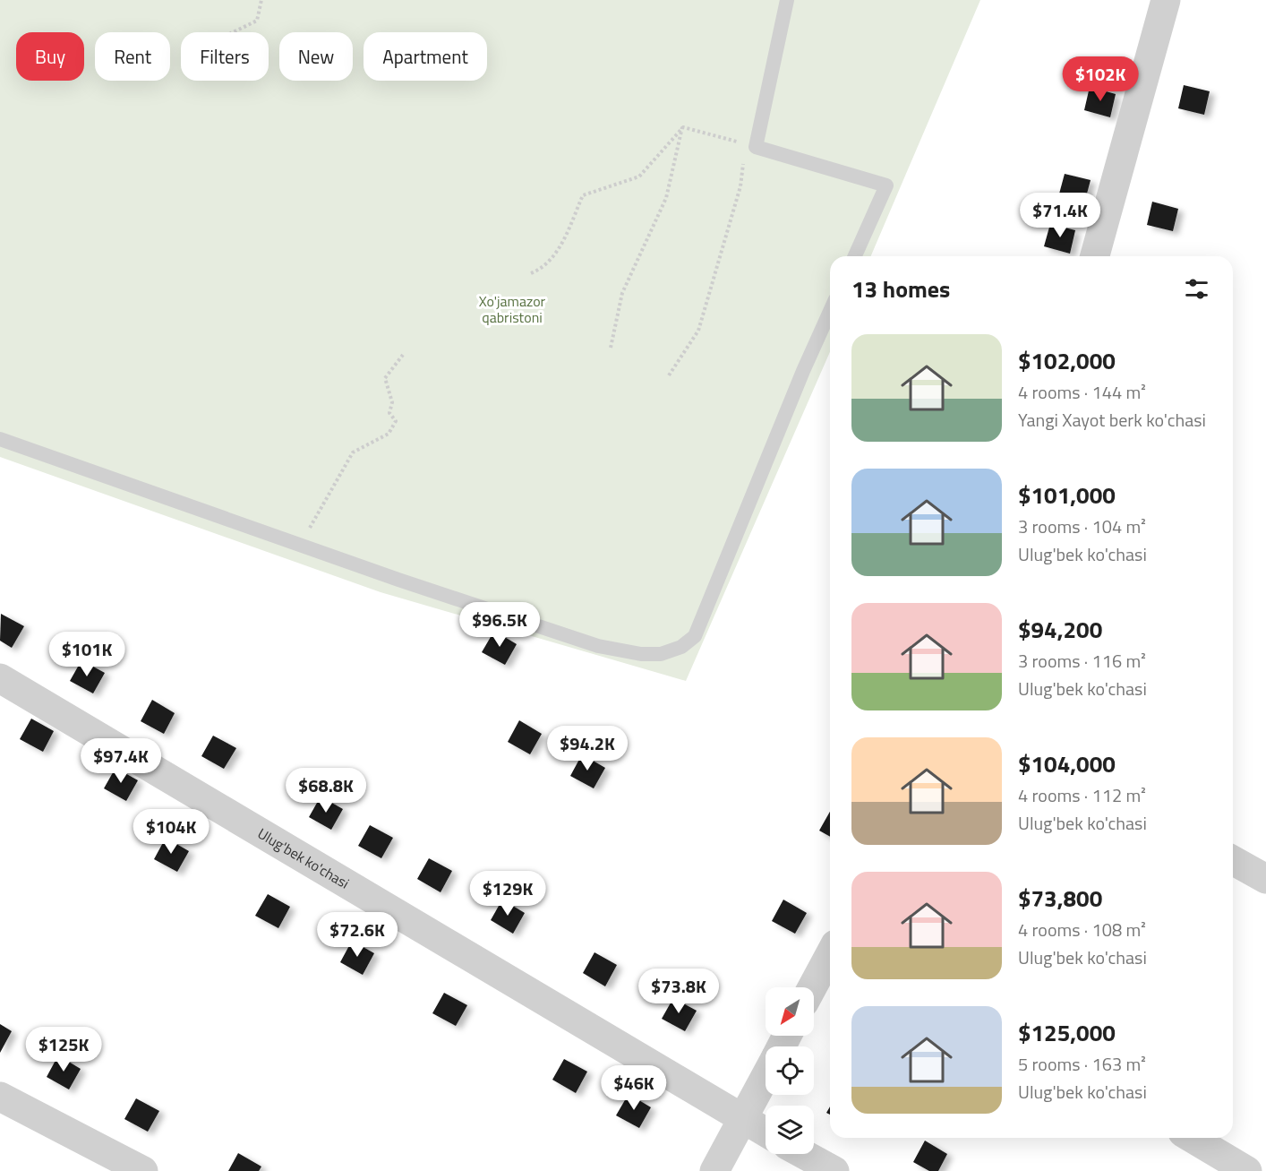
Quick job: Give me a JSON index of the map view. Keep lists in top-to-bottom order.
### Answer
{
  "streets": {
    "street": ["Ulug'bek ko'chasi"]
  },
  "parks": ["Xo'jamazor qabristoni"],
  "north": "bottom left",
  "page": {
    "chip": [
      "Buy",
      "Rent",
      "Filters",
      "New",
      "Apartment"
    ],
    "price": [
      "$102K",
      "$71.4K",
      "$96.5K",
      "$101K",
      "$94.2K",
      "$97.4K",
      "$68.8K",
      "$104K",
      "$129K",
      "$72.6K",
      "$73.8K",
      "$125K",
      "$46K"
    ],
    "heading": "13 homes",
    "list": [
      {
        "name": "$102,000",
        "note": "4 rooms · 144 m² · Yangi Xayot berk ko'chasi"
      },
      {
        "name": "$101,000",
        "note": "3 rooms · 104 m² · Ulug'bek ko'chasi"
      },
      {
        "name": "$94,200",
        "note": "3 rooms · 116 m² · Ulug'bek ko'chasi"
      },
      {
        "name": "$104,000",
        "note": "4 rooms · 112 m² · Ulug'bek ko'chasi"
      },
      {
        "name": "$73,800",
        "note": "4 rooms · 108 m² · Ulug'bek ko'chasi"
      },
      {
        "name": "$125,000",
        "note": "5 rooms · 163 m² · Ulug'bek ko'chasi"
      }
    ]
  }
}
